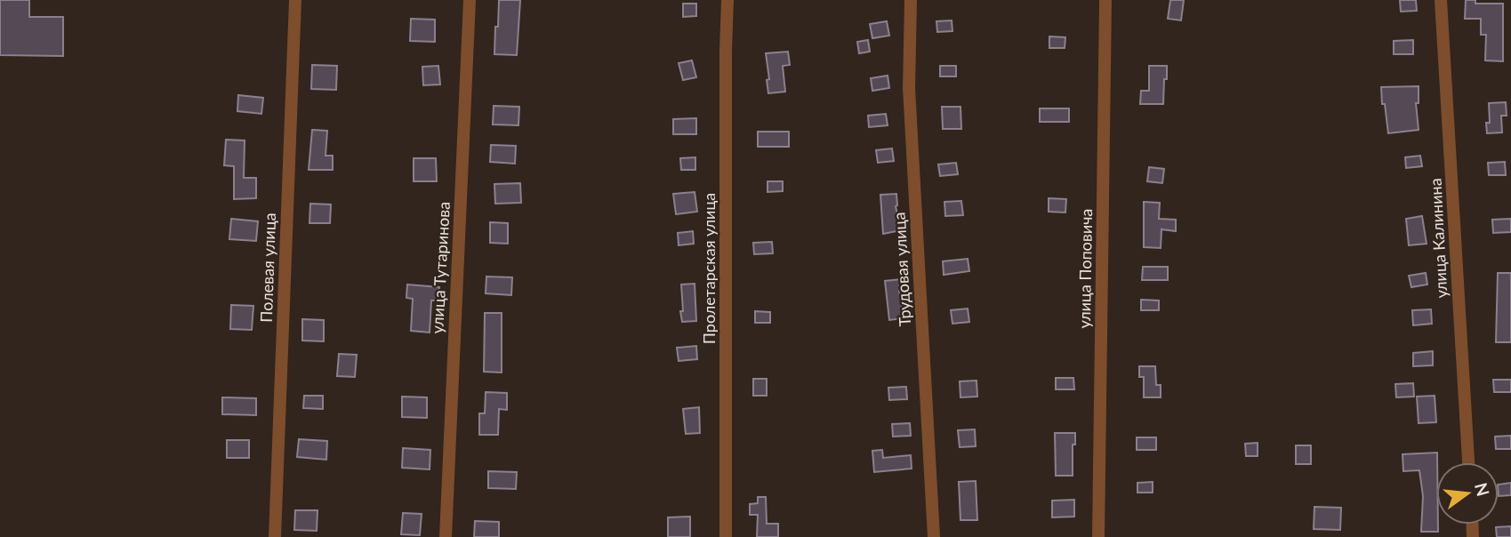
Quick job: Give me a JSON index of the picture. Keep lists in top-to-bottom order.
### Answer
{
  "streets": {
    "street": [
      "улица Калинина",
      "Полевая улица",
      "улица Тутаринова",
      "Пролетарская улица",
      "улица Поповича",
      "Трудовая улица"
    ]
  },
  "north": "right"
}
